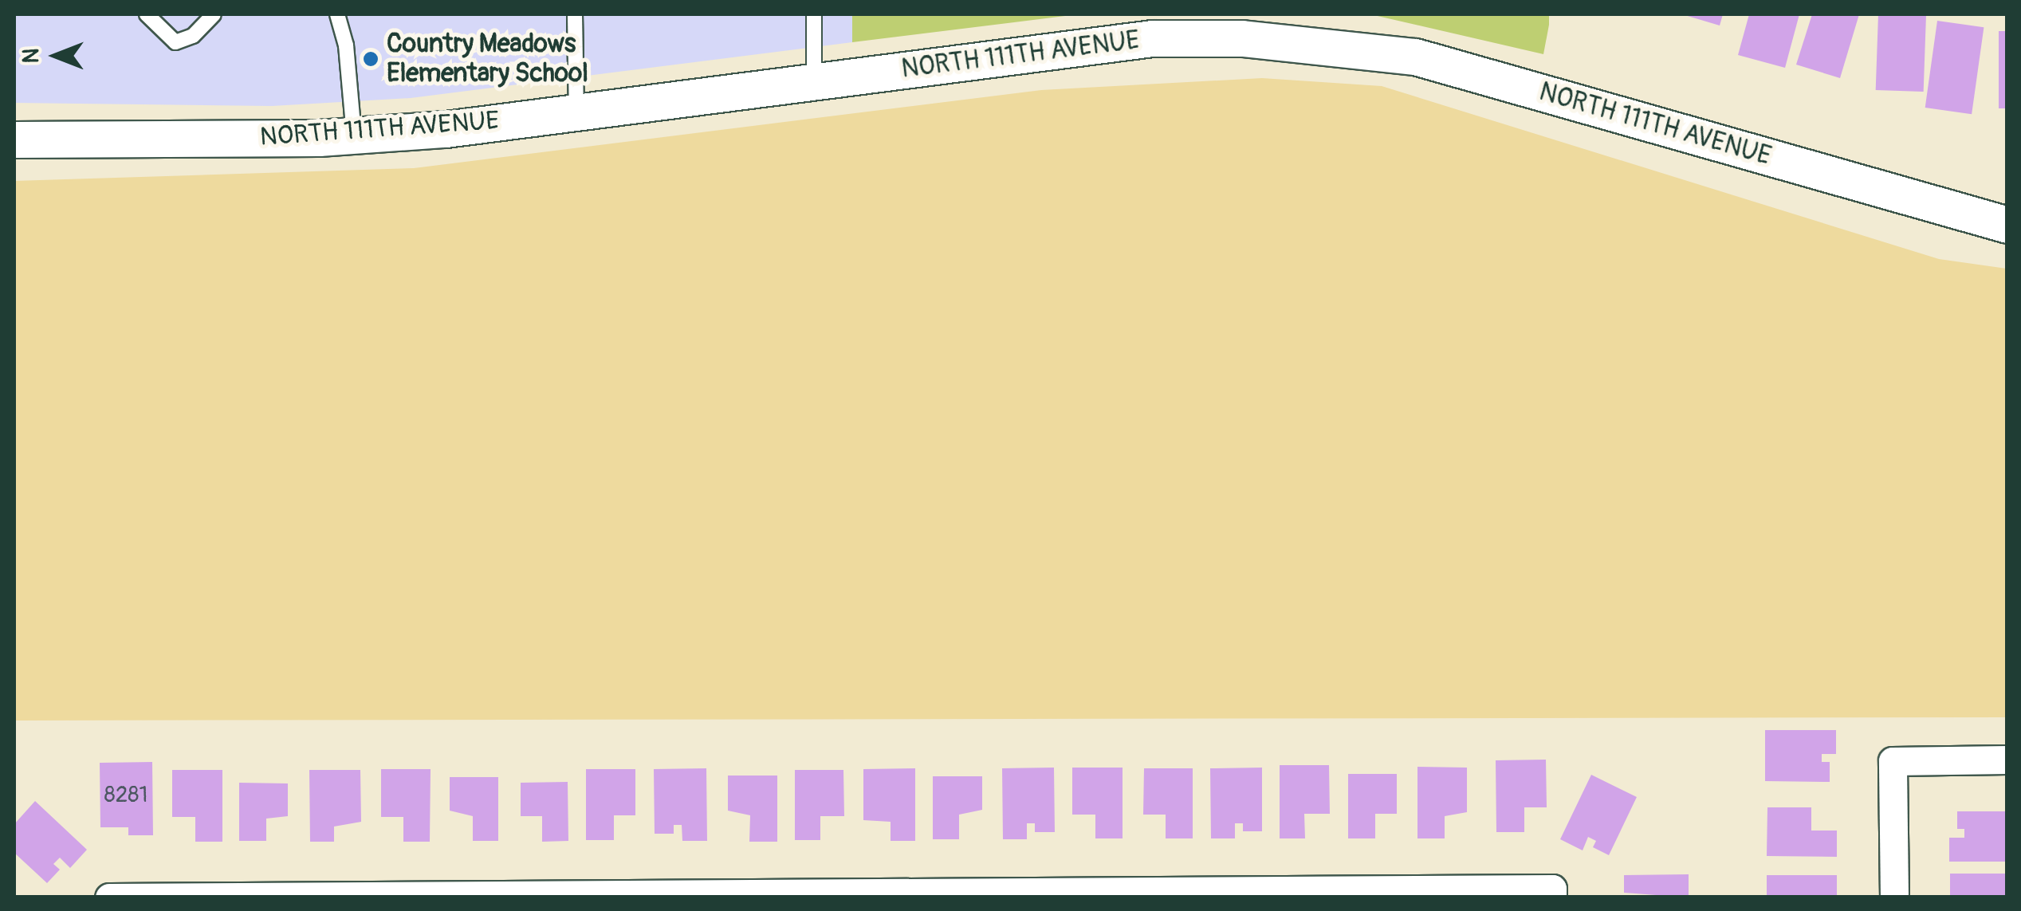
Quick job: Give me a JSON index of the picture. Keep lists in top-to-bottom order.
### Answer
{
  "streets": {
    "street": ["NORTH 111TH AVENUE"]
  },
  "places": ["Country Meadows Elementary School"],
  "house_numbers": ["8281"],
  "north": "left"
}
